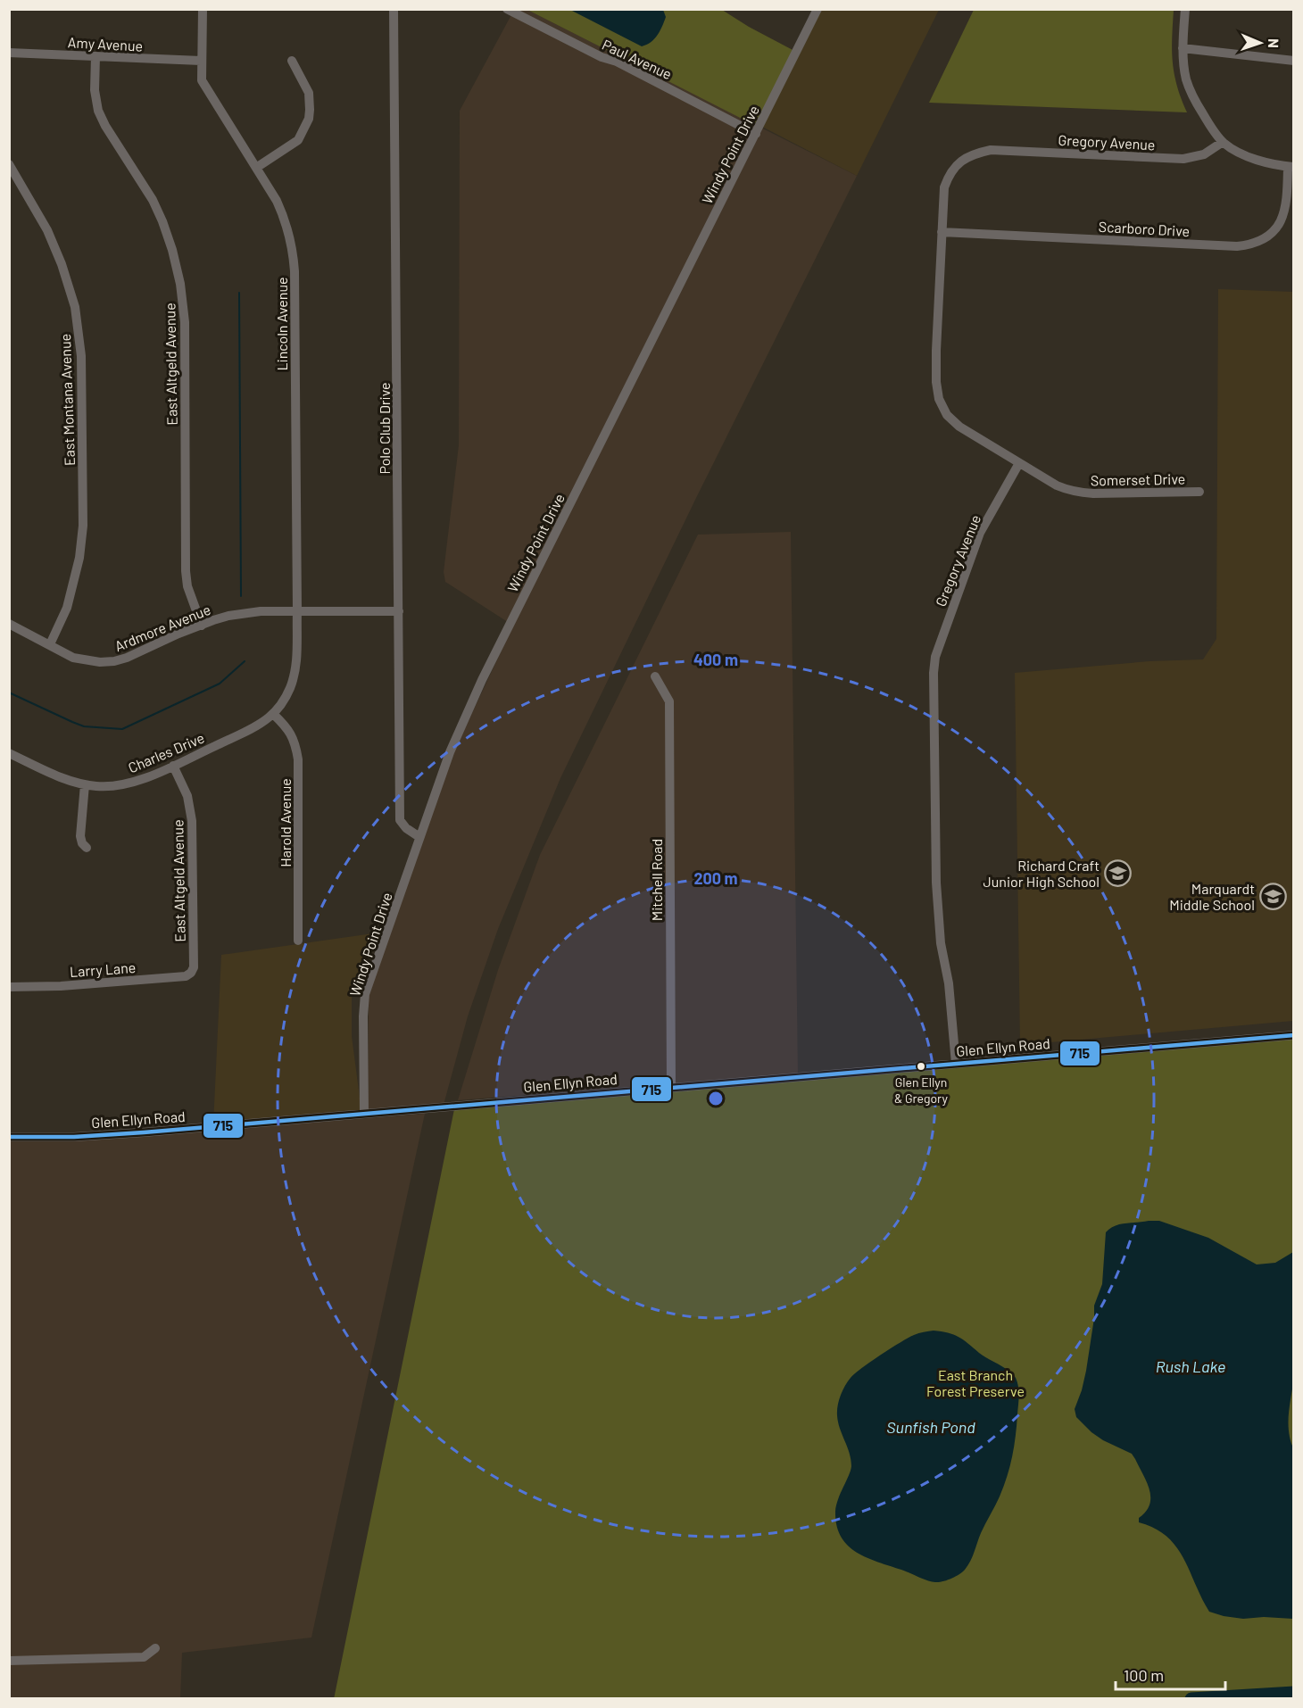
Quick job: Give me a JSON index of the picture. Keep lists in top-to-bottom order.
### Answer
{
  "streets": {
    "street": [
      "Amy Avenue",
      "Paul Avenue",
      "Gregory Avenue",
      "Windy Point Drive",
      "Scarboro Drive",
      "Lincoln Avenue",
      "East Altgeld Avenue",
      "East Montana Avenue",
      "Polo Club Drive",
      "Somerset Drive",
      "Ardmore Avenue",
      "Charles Drive",
      "Harold Avenue",
      "Mitchell Road",
      "Larry Lane",
      "Glen Ellyn Road"
    ]
  },
  "crossings": [
    ["Amy Avenue", "Lincoln Avenue"],
    ["Amy Avenue", "East Altgeld Avenue"],
    ["Paul Avenue", "Windy Point Drive"],
    ["Gregory Avenue", "Scarboro Drive"],
    ["Gregory Avenue", "Somerset Drive"],
    ["Gregory Avenue", "Glen Ellyn Road"],
    ["Windy Point Drive", "Polo Club Drive"],
    ["Windy Point Drive", "Glen Ellyn Road"],
    ["Lincoln Avenue", "Ardmore Avenue"],
    ["Lincoln Avenue", "Charles Drive"],
    ["East Altgeld Avenue", "Ardmore Avenue"],
    ["East Altgeld Avenue", "Charles Drive"],
    ["East Altgeld Avenue", "Larry Lane"],
    ["East Montana Avenue", "Ardmore Avenue"],
    ["Polo Club Drive", "Ardmore Avenue"],
    ["Charles Drive", "Harold Avenue"],
    ["Mitchell Road", "Glen Ellyn Road"]
  ],
  "water": ["Rush Lake", "Sunfish Pond"],
  "parks": ["East Branch Forest Preserve"],
  "places": {
    "school or university": ["Richard Craft Junior High School", "Marquardt Middle School"],
    "other": ["Glen Ellyn & Gregory"]
  },
  "lines": ["transit line 715"],
  "scale_bar": "100 m",
  "north": "right",
  "rings": ["400 m", "200 m"]
}
